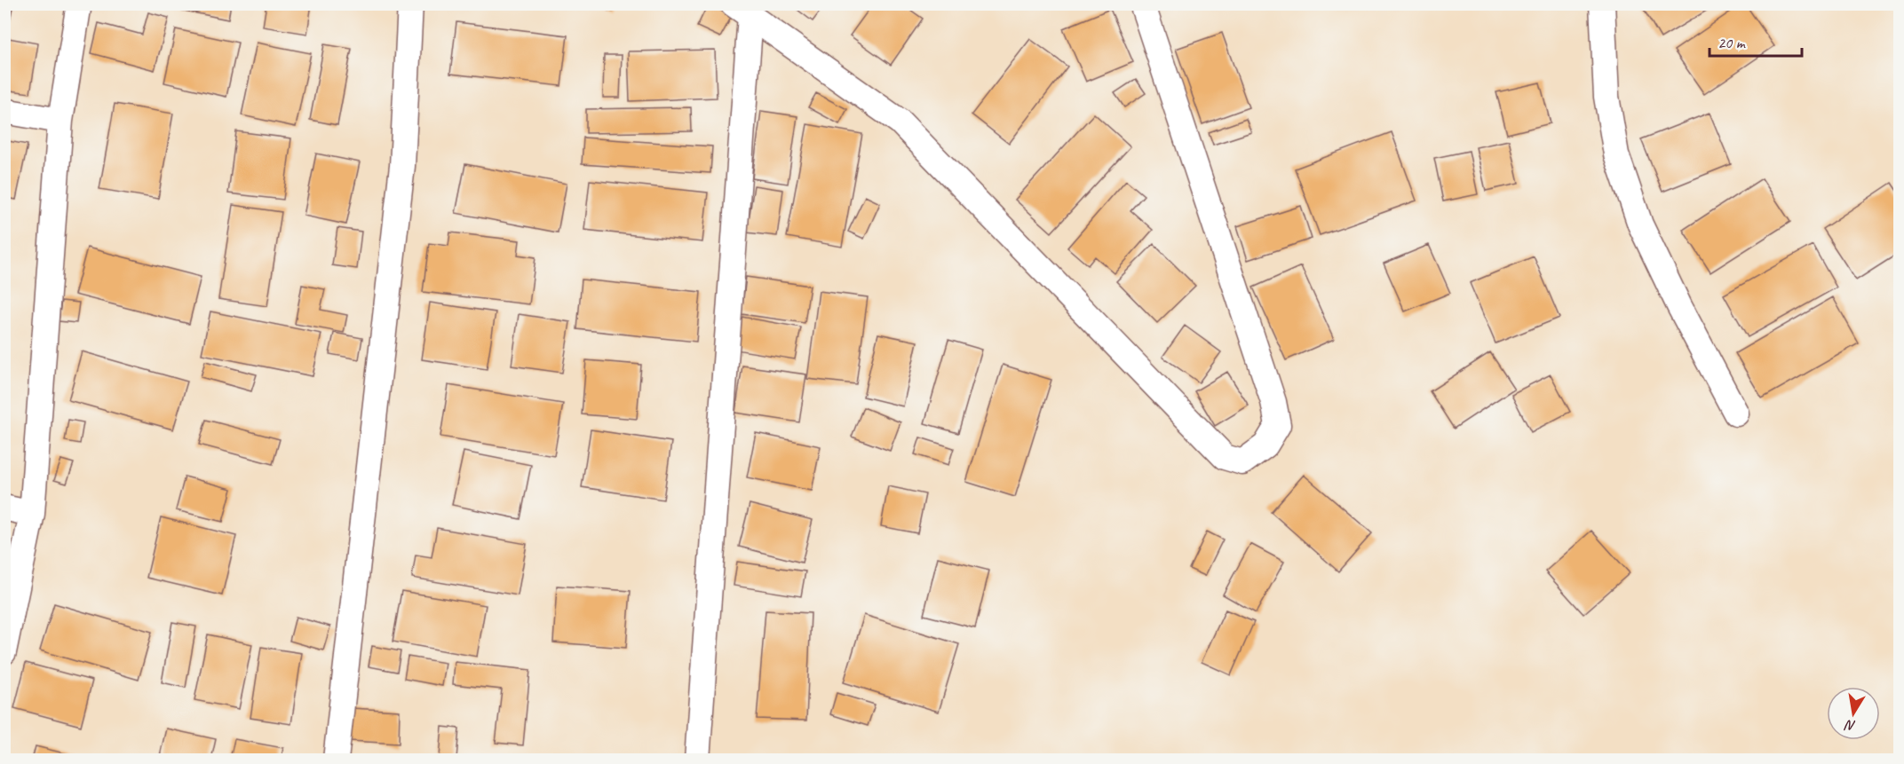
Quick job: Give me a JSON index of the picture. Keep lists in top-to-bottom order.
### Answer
{
  "scale_bar": "20 m",
  "north": "bottom"
}
